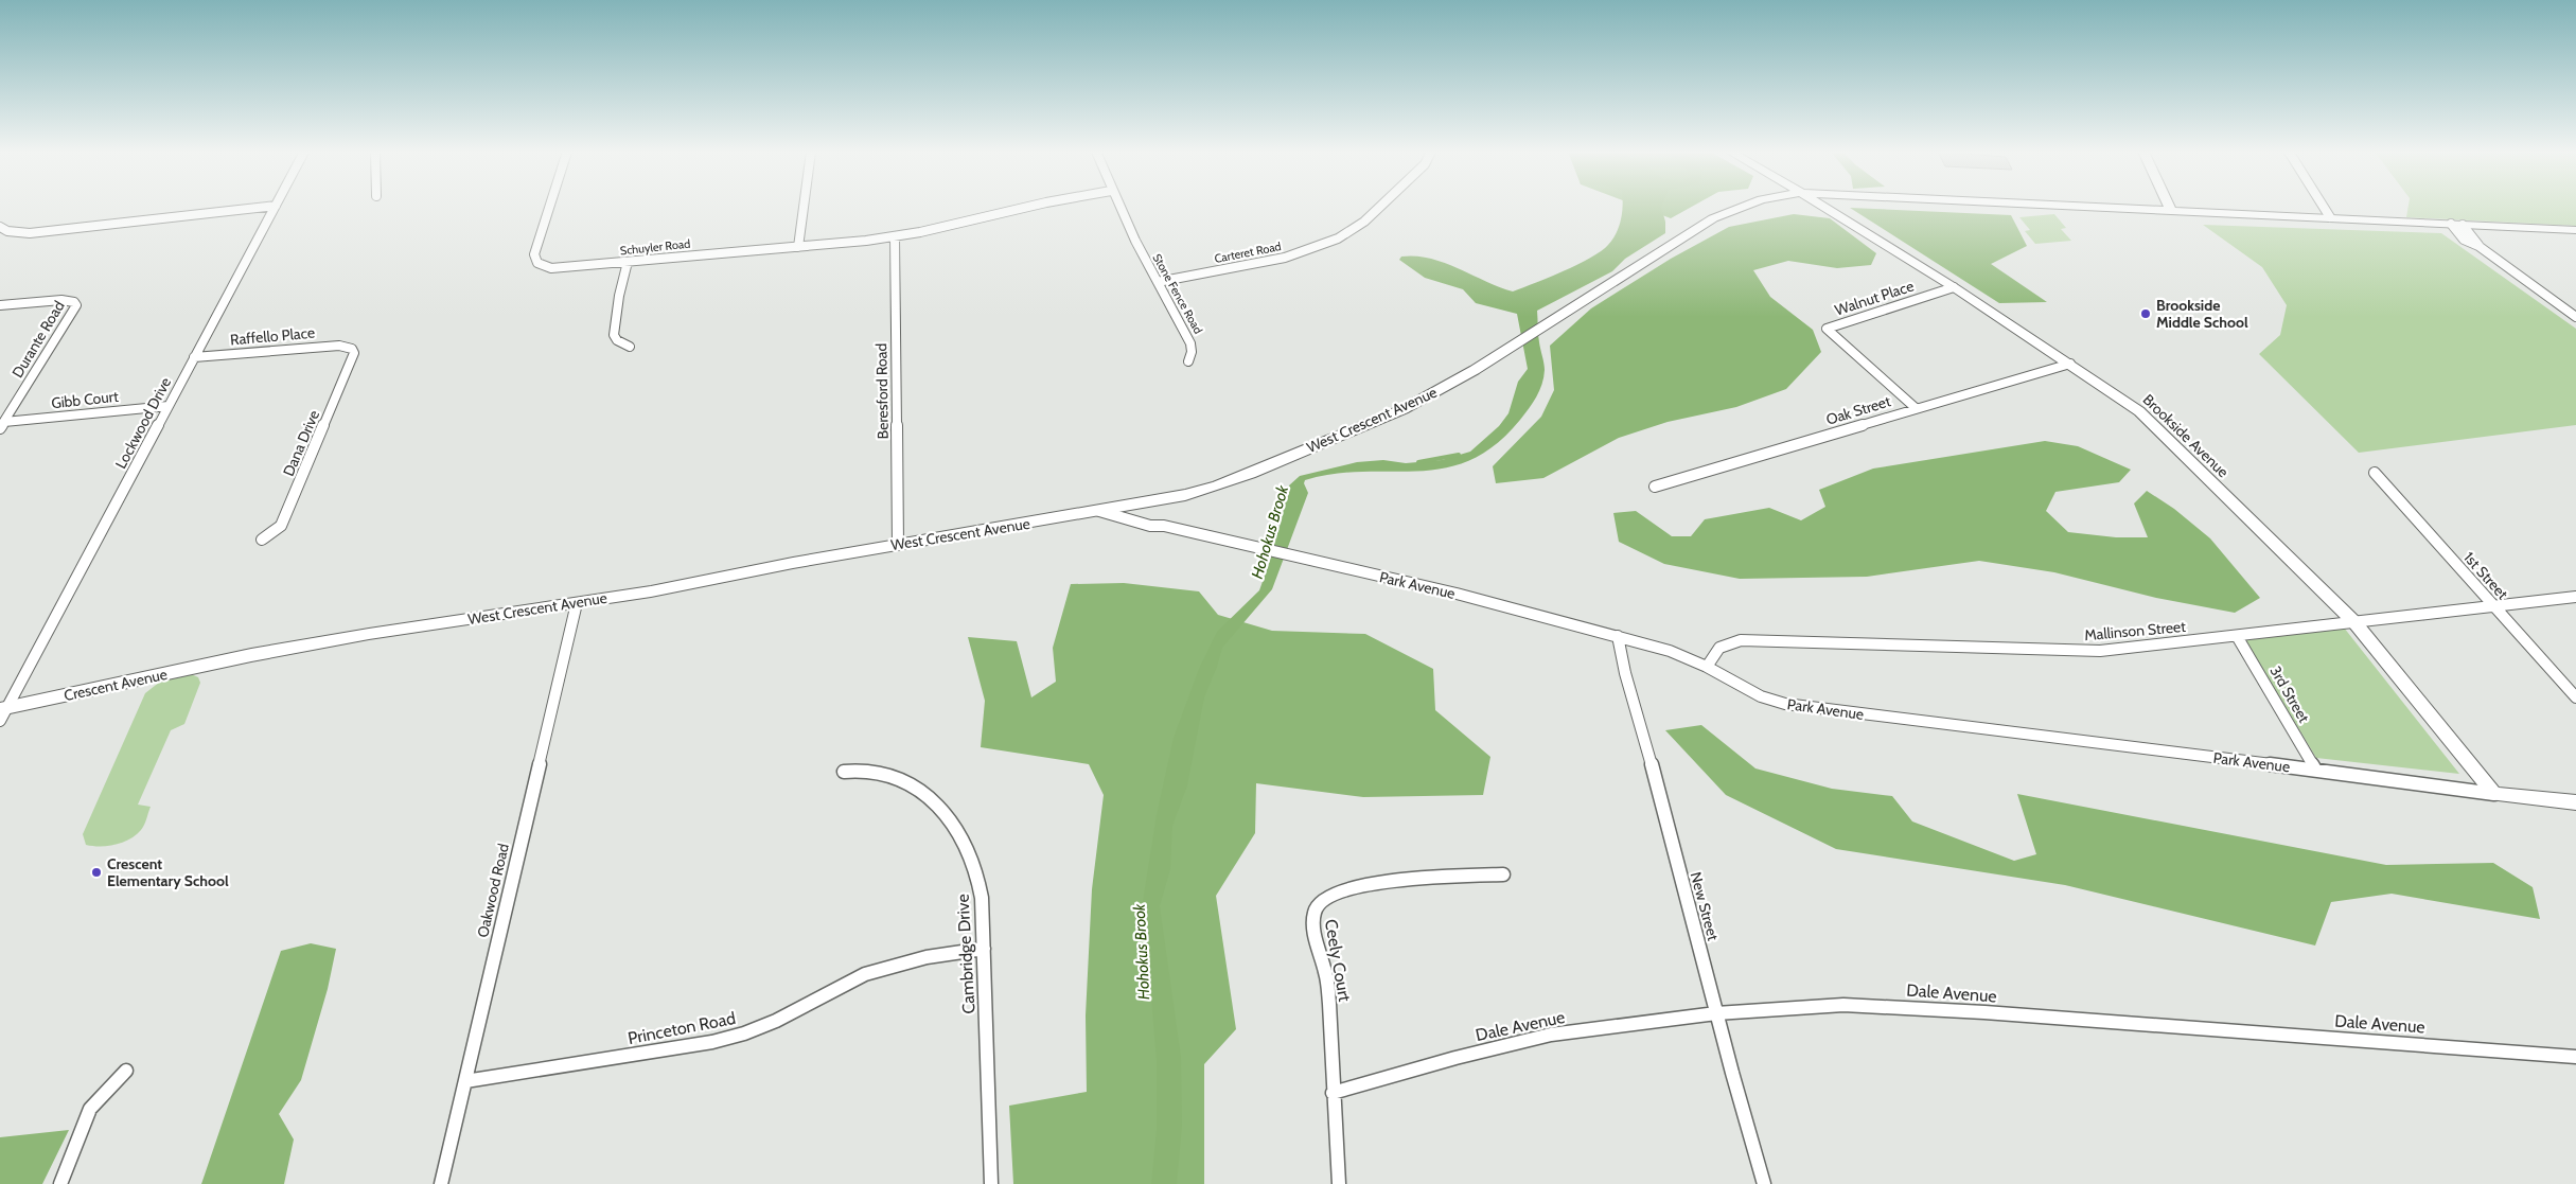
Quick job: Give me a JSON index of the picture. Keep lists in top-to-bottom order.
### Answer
{
  "streets": {
    "main road": [
      "West Crescent Avenue",
      "Brookside Avenue",
      "Park Avenue",
      "Crescent Avenue"
    ],
    "street": [
      "Schuyler Road",
      "Carteret Road",
      "Stone Fence Road",
      "Walnut Place",
      "Raffello Place",
      "Durante Road",
      "Beresford Road",
      "Gibb Court",
      "Oak Street",
      "Lockwood Drive",
      "Dana Drive",
      "1st Street",
      "Mallinson Street",
      "3rd Street",
      "Oakwood Road",
      "New Street",
      "Cambridge Drive",
      "Ceely Court",
      "Dale Avenue",
      "Princeton Road"
    ]
  },
  "crossings": [
    ["Schuyler Road", "Beresford Road"],
    ["Carteret Road", "Stone Fence Road"],
    ["Walnut Place", "Oak Street"],
    ["Walnut Place", "Brookside Avenue"],
    ["Raffello Place", "Lockwood Drive"],
    ["Raffello Place", "Dana Drive"],
    ["Durante Road", "Gibb Court"],
    ["Beresford Road", "West Crescent Avenue"],
    ["Gibb Court", "Lockwood Drive"],
    ["Oak Street", "Brookside Avenue"],
    ["West Crescent Avenue", "Park Avenue"],
    ["West Crescent Avenue", "Crescent Avenue"],
    ["West Crescent Avenue", "Oakwood Road"],
    ["Lockwood Drive", "Crescent Avenue"],
    ["Brookside Avenue", "Park Avenue"],
    ["Brookside Avenue", "Mallinson Street"],
    ["1st Street", "Mallinson Street"],
    ["Park Avenue", "Mallinson Street"],
    ["Park Avenue", "3rd Street"],
    ["Park Avenue", "New Street"],
    ["Mallinson Street", "3rd Street"],
    ["Oakwood Road", "Princeton Road"],
    ["New Street", "Dale Avenue"],
    ["Cambridge Drive", "Princeton Road"],
    ["Ceely Court", "Dale Avenue"]
  ],
  "water": ["Hohokus Brook"],
  "places": ["Brookside Middle School", "Crescent Elementary School"]
}
